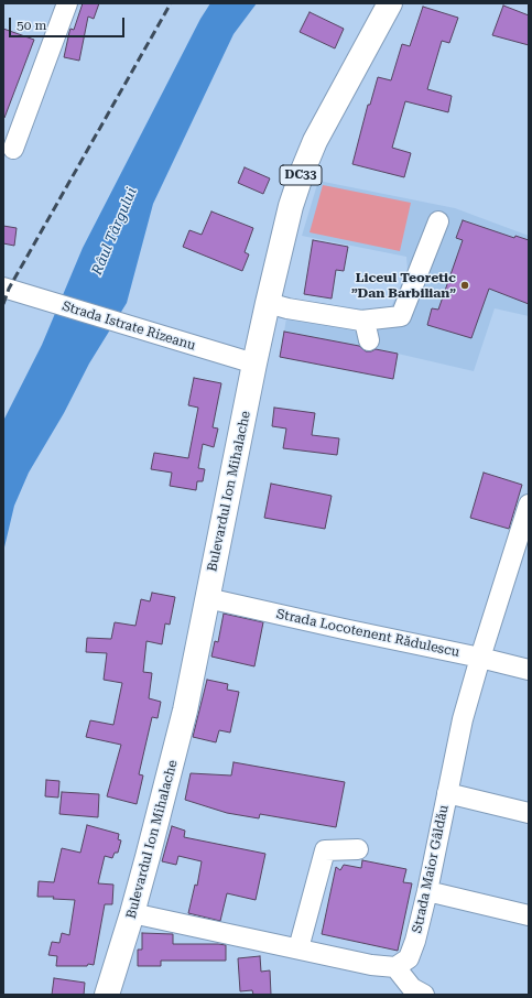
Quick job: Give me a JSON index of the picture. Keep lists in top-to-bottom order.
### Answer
{
  "streets": {
    "highway": ["DC33", "Bulevardul Ion Mihalache"],
    "street": ["Strada Istrate Rizeanu", "Strada Locotenent Rădulescu", "Strada Maior Gâldău"]
  },
  "crossings": [
    ["Strada Istrate Rizeanu", "Bulevardul Ion Mihalache"],
    ["Bulevardul Ion Mihalache", "Strada Locotenent Rădulescu"],
    ["Strada Locotenent Rădulescu", "Strada Maior Gâldău"]
  ],
  "water": ["Râul Târgului"],
  "places": ["Liceul Teoretic ”Dan Barbilian”"],
  "scale_bar": "50 m"
}
